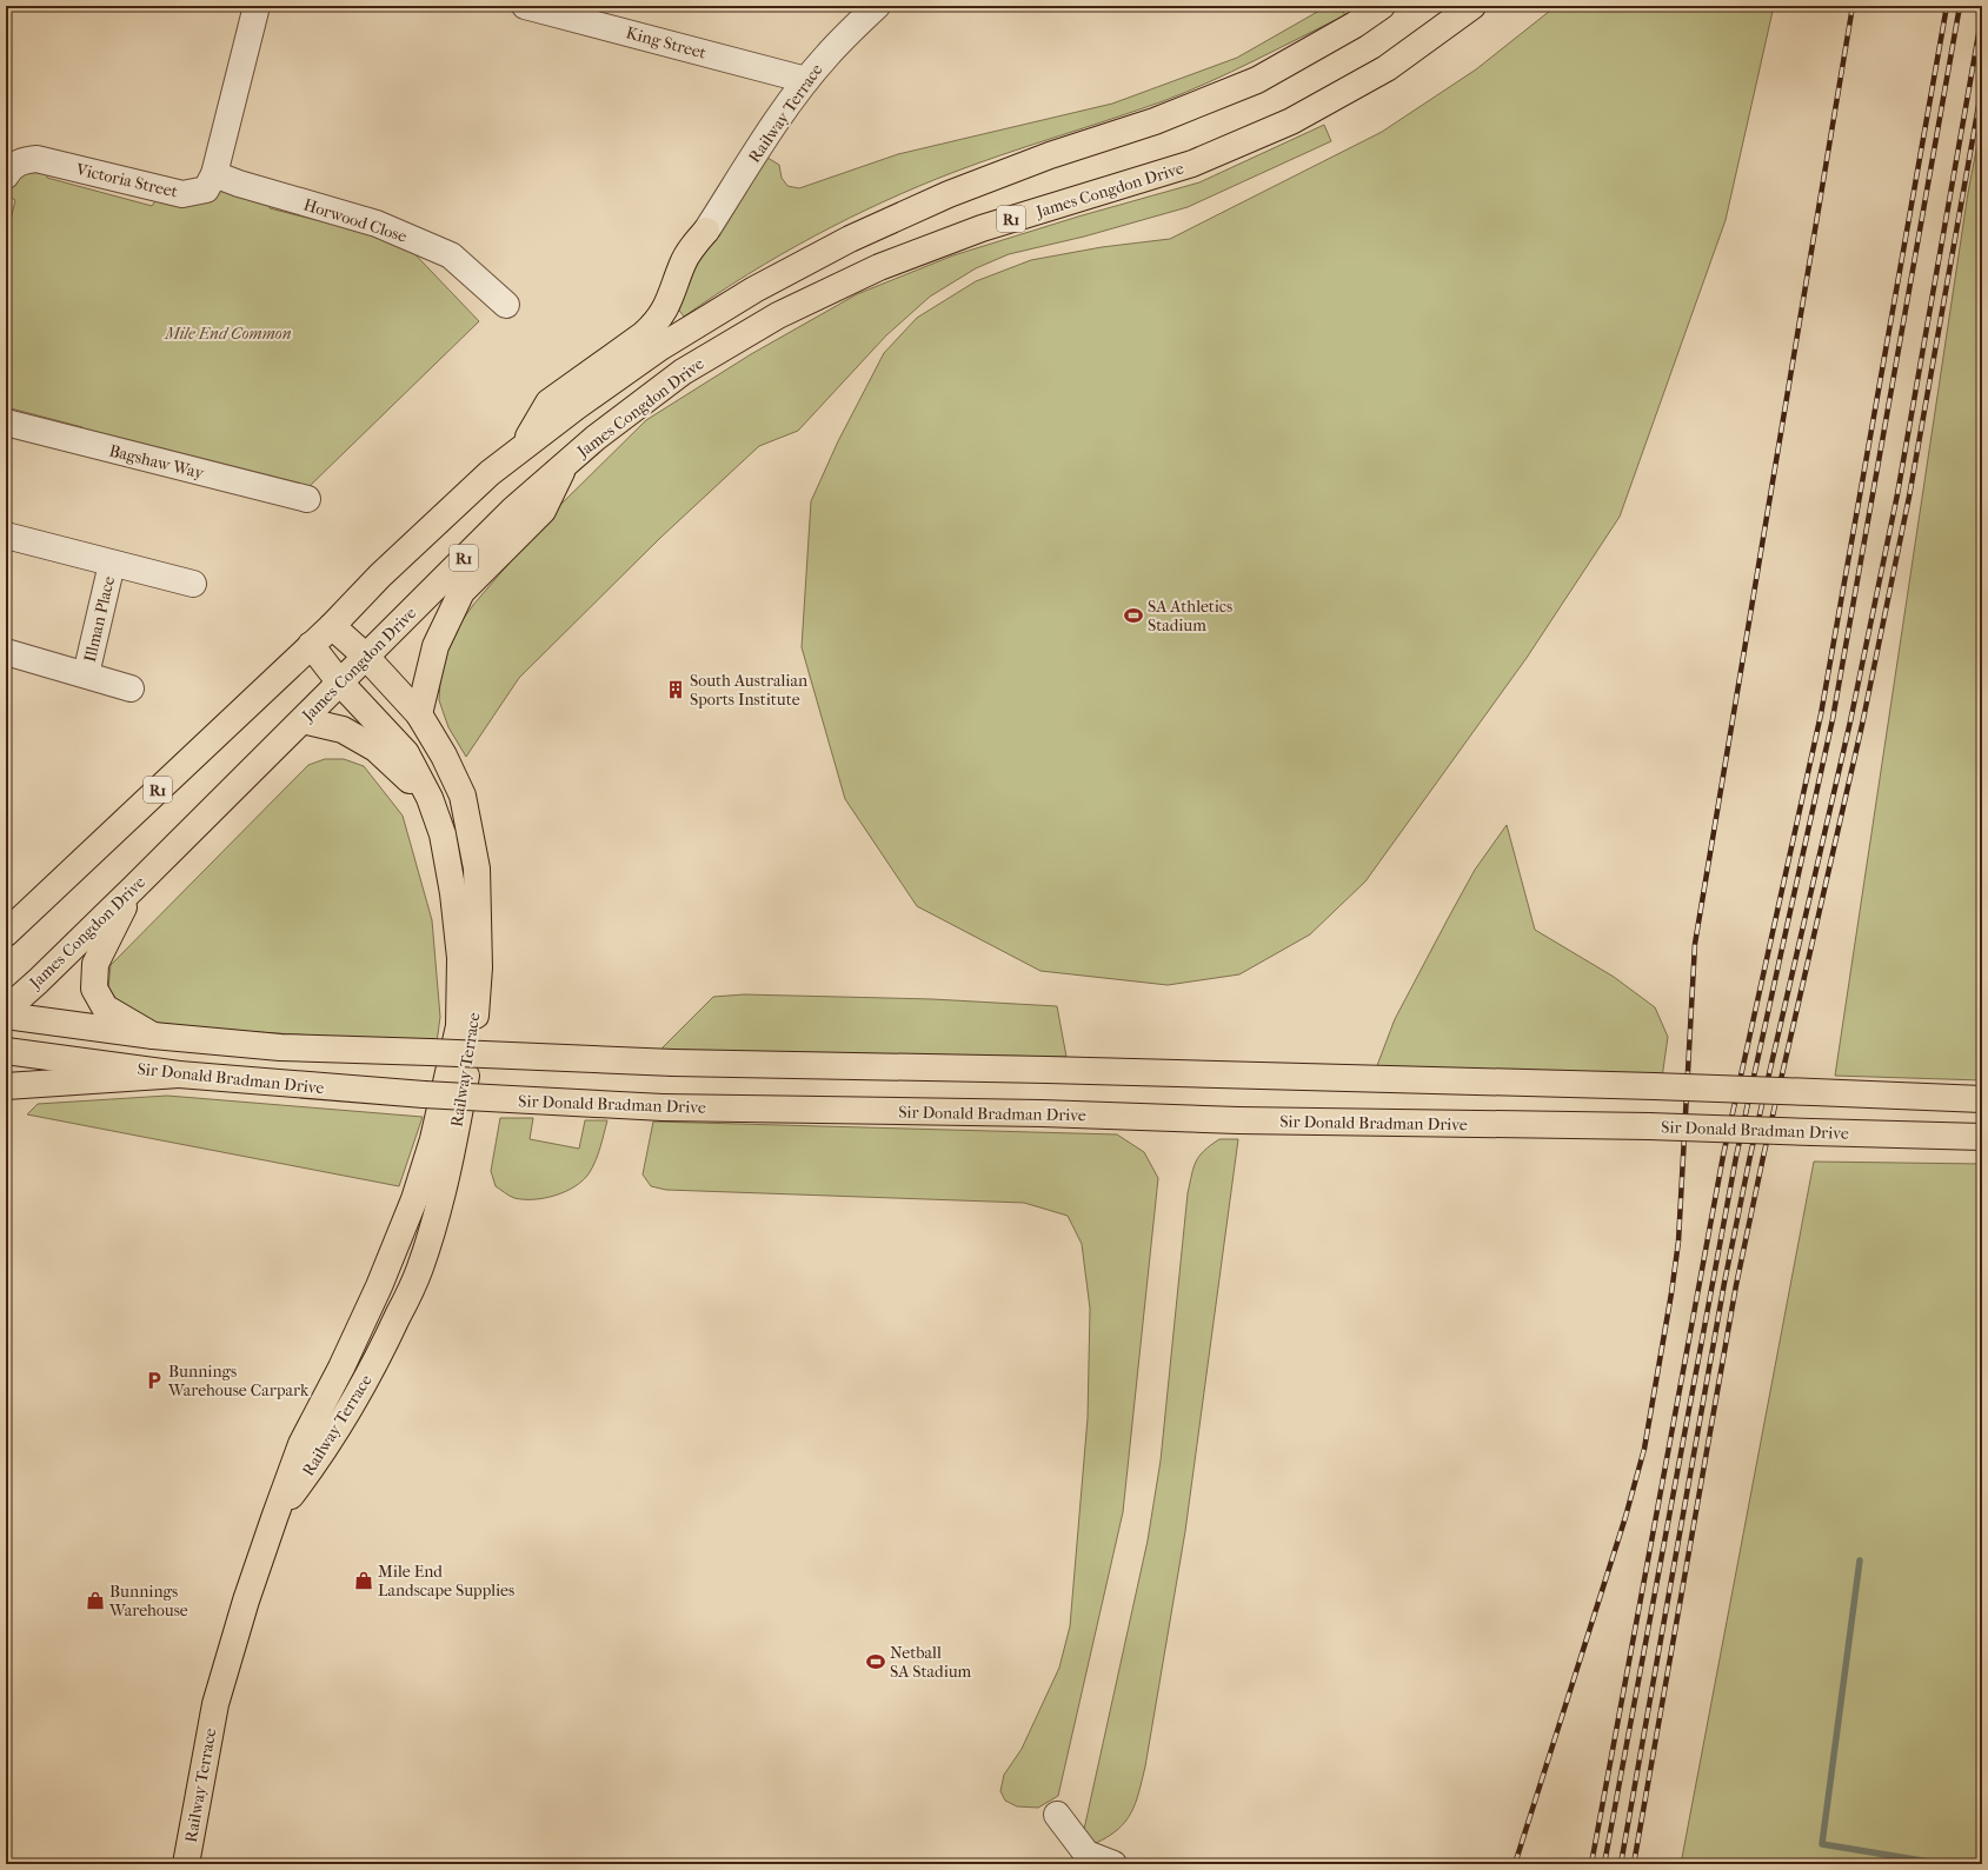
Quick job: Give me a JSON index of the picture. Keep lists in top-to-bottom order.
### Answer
{
  "streets": {
    "main road": [
      "Railway Terrace",
      "James Congdon Drive",
      "R1",
      "Sir Donald Bradman Drive"
    ],
    "street": [
      "King Street",
      "Victoria Street",
      "Horwood Close",
      "Bagshaw Way",
      "Illman Place"
    ]
  },
  "crossings": [
    ["King Street", "Railway Terrace"],
    ["Railway Terrace", "James Congdon Drive"],
    ["Victoria Street", "Horwood Close"]
  ],
  "parks": ["Mile End Common"],
  "places": {
    "sports": ["SA Athletics Stadium", "Netball SA Stadium"],
    "building": ["South Australian Sports Institute"],
    "parking": ["Bunnings Warehouse Carpark"],
    "shop": ["Mile End Landscape Supplies", "Bunnings Warehouse"]
  }
}
